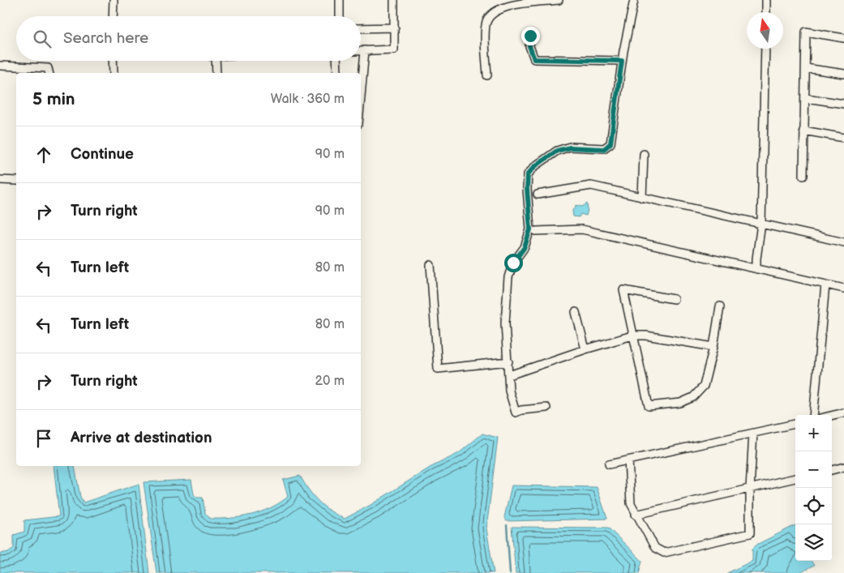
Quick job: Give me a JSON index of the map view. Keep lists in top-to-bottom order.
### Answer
{
  "north": "top",
  "page": {
    "search": "Search here",
    "heading": ["5 min", "Walk · 360 m"],
    "list": [
      ["Continue", "90 m"],
      ["Turn right", "90 m"],
      ["Turn left", "80 m"],
      ["Turn left", "80 m"],
      ["Turn right", "20 m"],
      "Arrive at destination"
    ],
    "map_buttons": ["+", "−"]
  }
}
